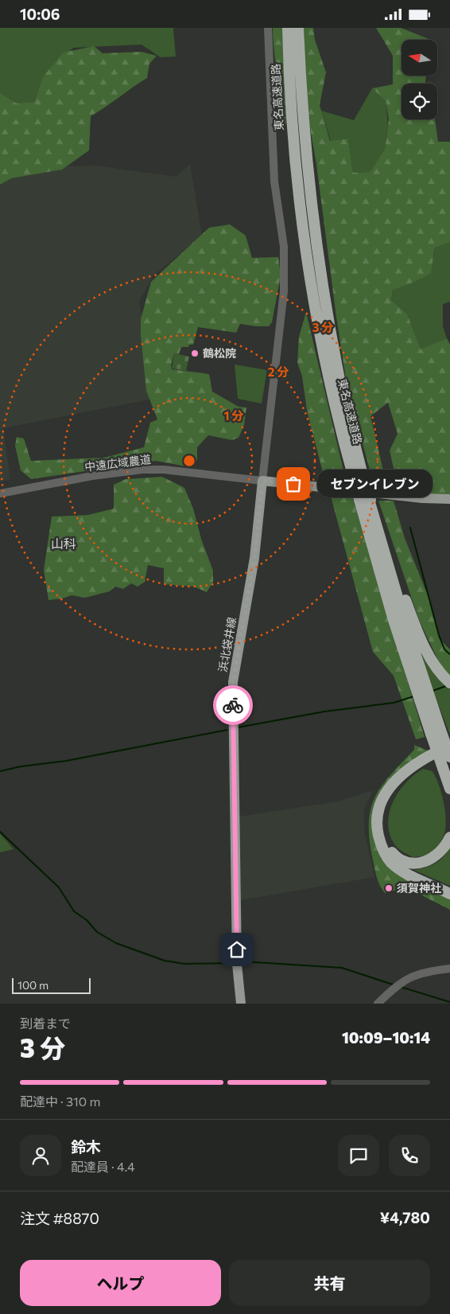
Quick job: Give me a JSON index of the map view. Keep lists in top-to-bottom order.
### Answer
{
  "streets": {
    "highway": ["東名高速道路"],
    "main road": ["浜北袋井線"],
    "street": ["中遠広域農道"]
  },
  "crossings": [
    ["中遠広域農道", "浜北袋井線"]
  ],
  "districts": ["山科"],
  "places": ["鶴松院", "セブンイレブン", "須賀神社"],
  "scale_bar": "100 m",
  "north": "left",
  "page": {
    "status": "10:06",
    "bubble": "セブンイレブン",
    "scale": "100 m",
    "heading": ["3 分", "到着まで", "10:09–10:14"],
    "panel": [
      "鈴木",
      "配達員 · 4.4",
      "注文 #8870",
      "¥4,780"
    ],
    "bar": "配達中 · 310 m",
    "buttons": ["ヘルプ", "共有"]
  },
  "rings": ["3 分", "2 分", "1 分"]
}
